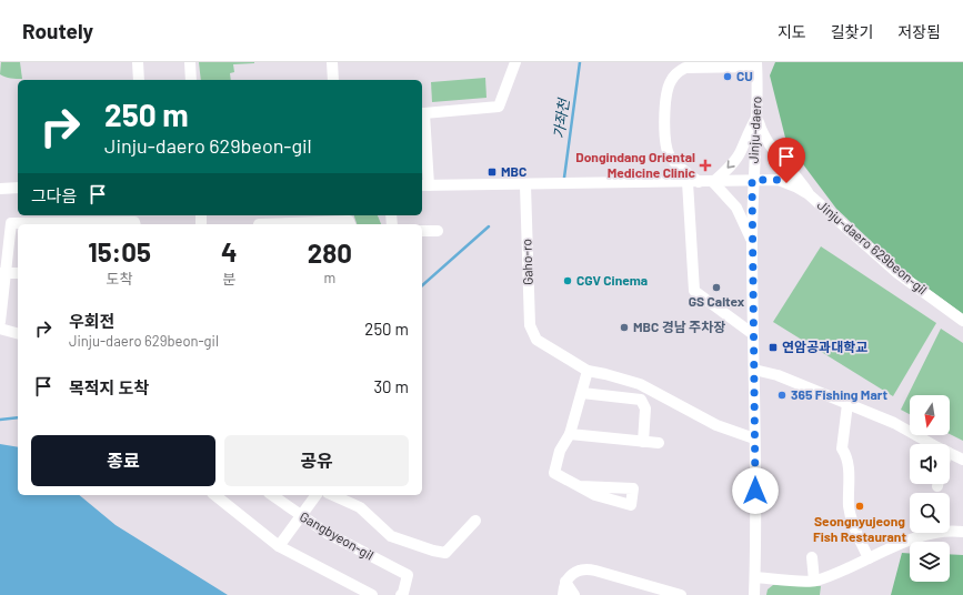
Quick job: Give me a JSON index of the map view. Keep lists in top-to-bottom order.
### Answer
{
  "streets": {
    "street": [
      "Jinju-daero",
      "Jinju-daero 629beon-gil",
      "Gaho-ro",
      "Gangbyeon-gil"
    ]
  },
  "crossings": [
    ["Jinju-daero", "Jinju-daero 629beon-gil"]
  ],
  "water": ["가좌천"],
  "places": {
    "other": [
      "CU",
      "CGV Cinema",
      "GS Caltex",
      "MBC 경남 주차장",
      "365 Fishing Mart",
      "Seongnyujeong Fish Restaurant"
    ],
    "health": ["Dongindang Oriental Medicine Clinic"],
    "transit": ["MBC", "연암공과대학교"]
  },
  "north": "bottom",
  "page": {
    "header": "Routely",
    "nav": ["지도", "길찾기", "저장됨"],
    "turn": ["250 m", "Jinju-daero 629beon-gil"],
    "then": "그다음",
    "eta": [
      "15:05",
      "도착",
      "4",
      "분",
      "280",
      "m"
    ],
    "list": [
      {
        "name": "우회전",
        "note": "Jinju-daero 629beon-gil",
        "value": "250 m"
      },
      {
        "name": "목적지 도착",
        "value": "30 m"
      }
    ],
    "buttons": ["종료", "공유"]
  }
}
